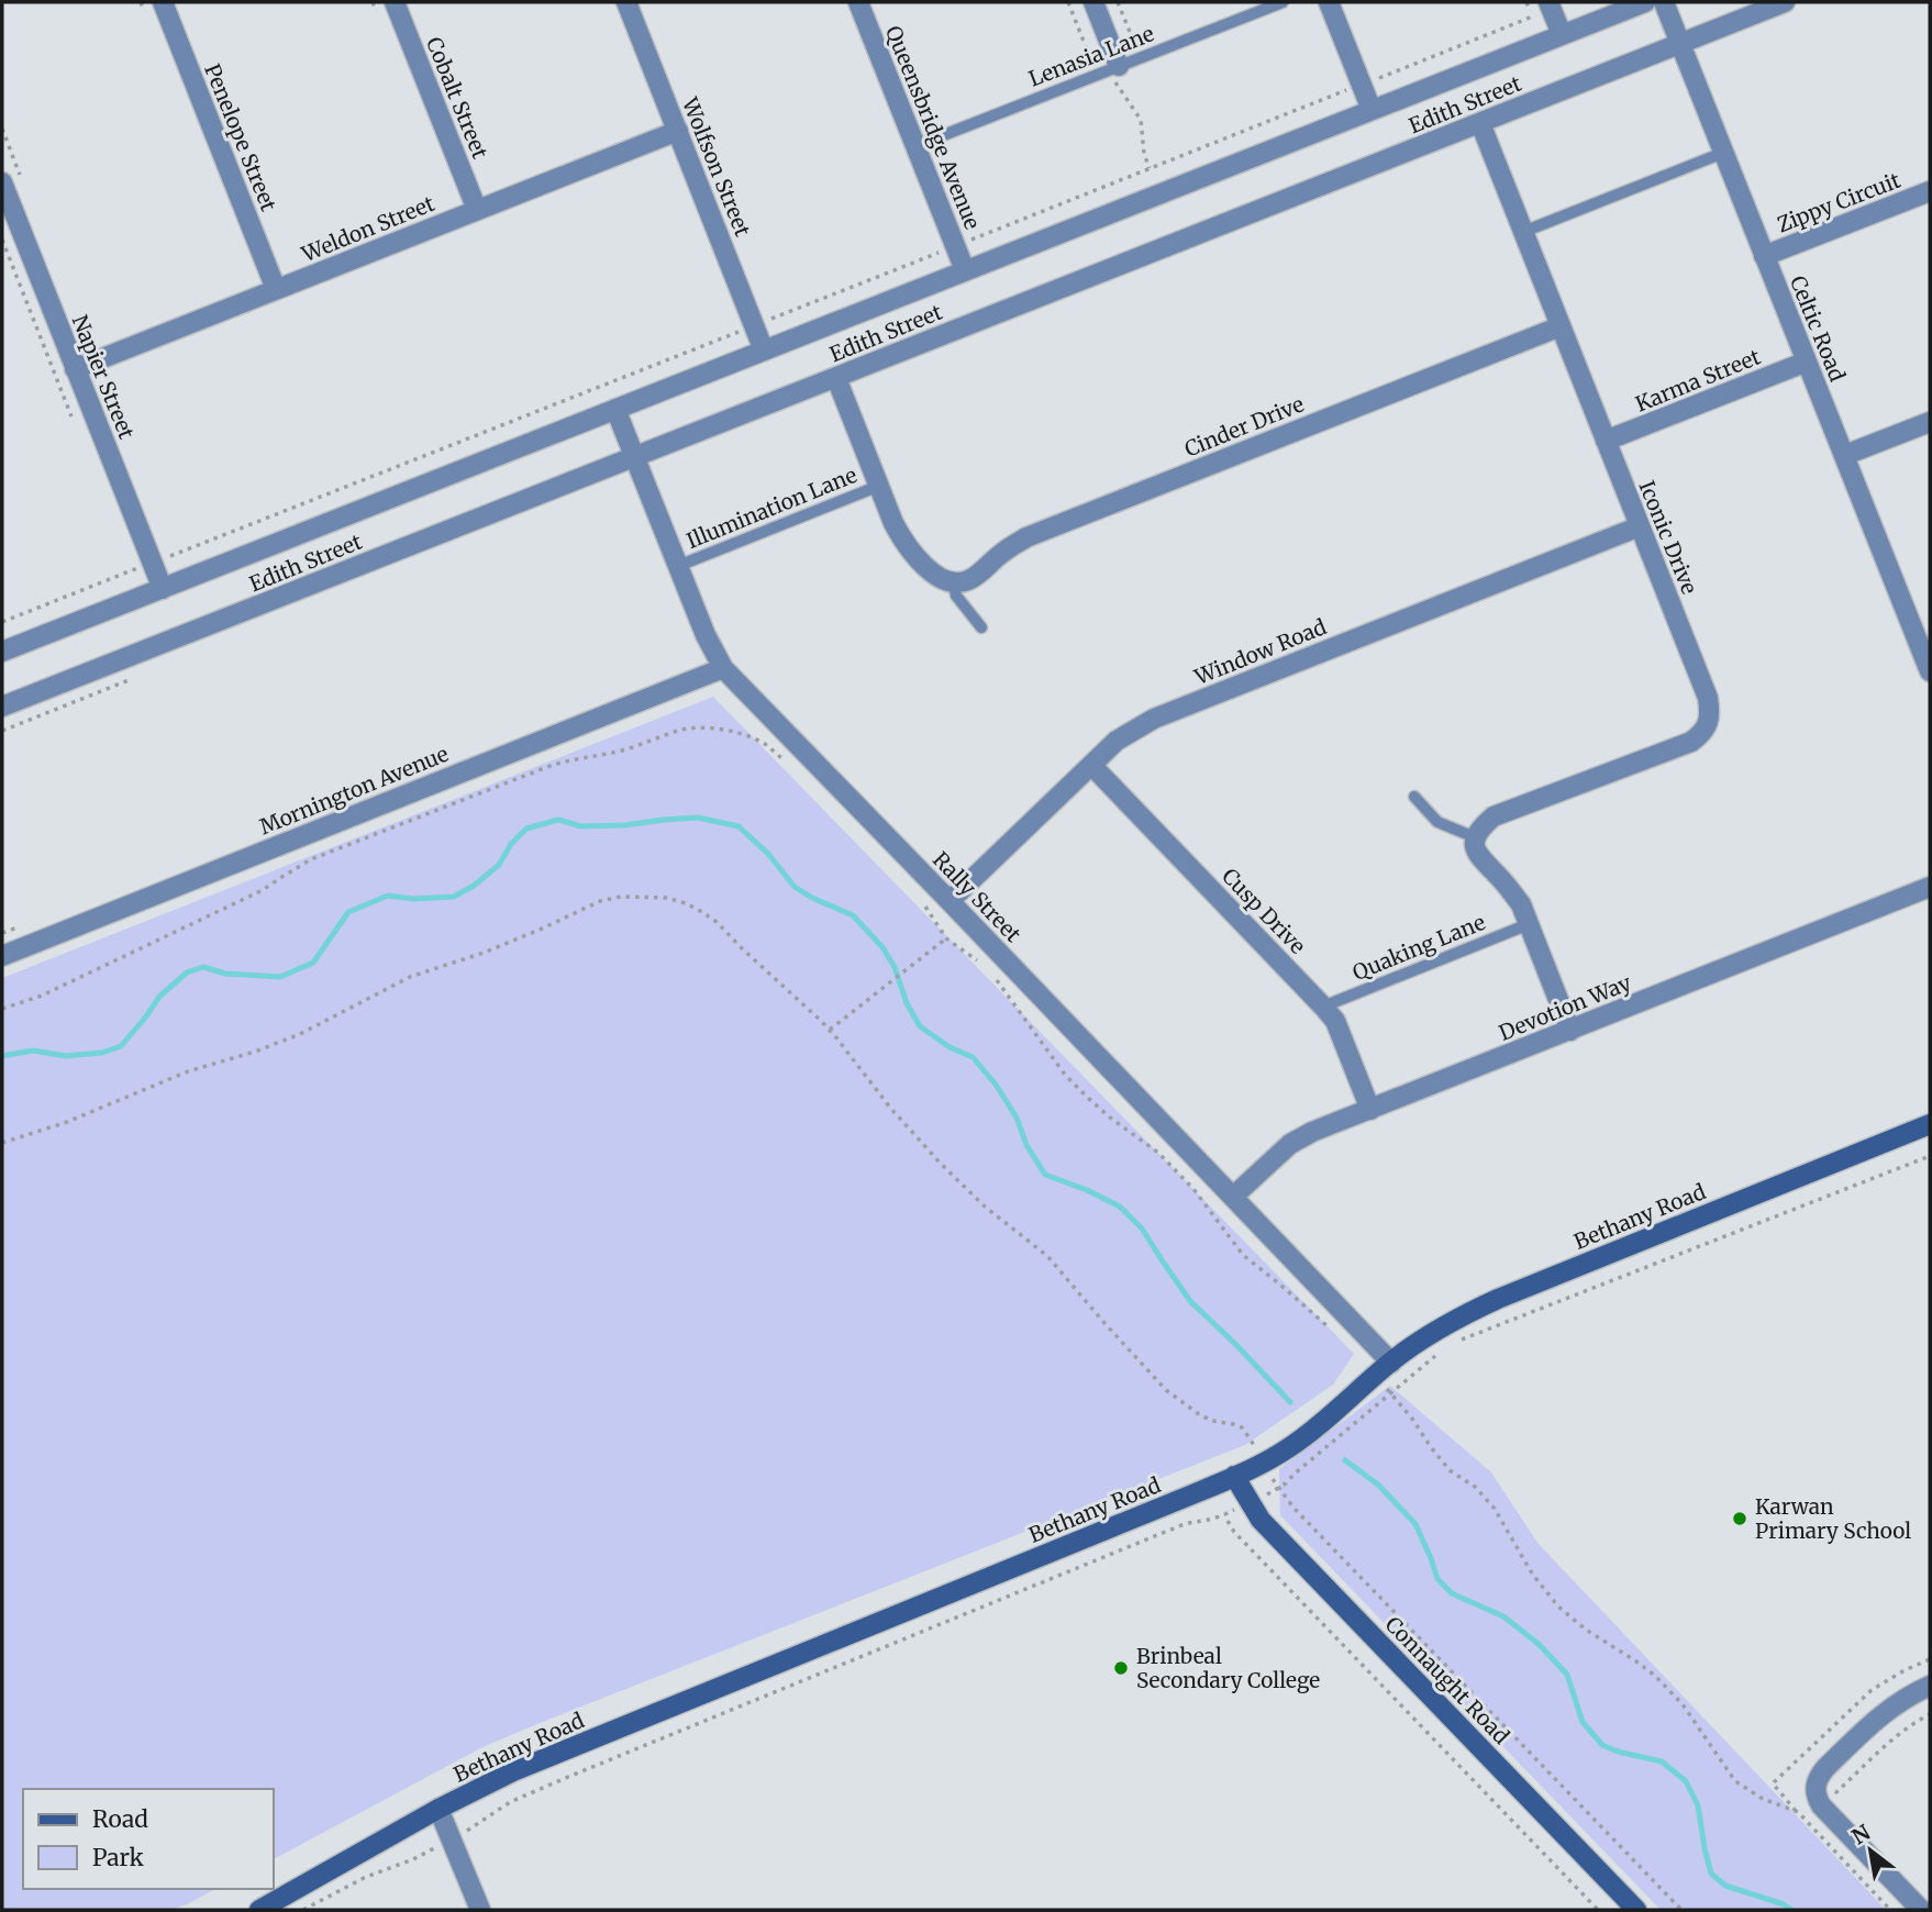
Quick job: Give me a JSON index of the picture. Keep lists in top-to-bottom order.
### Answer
{
  "streets": {
    "street": [
      "Cobalt Street",
      "Edith Street",
      "Queensbridge Avenue",
      "Penelope Street",
      "Wolfson Street",
      "Zippy Circuit",
      "Weldon Street",
      "Celtic Road",
      "Napier Street",
      "Karma Street",
      "Cinder Drive",
      "Iconic Drive",
      "Window Road",
      "Mornington Avenue",
      "Rally Street",
      "Cusp Drive",
      "Devotion Way",
      "Bethany Road",
      "Connaught Road"
    ],
    "lane": ["Lenasia Lane", "Illumination Lane", "Quaking Lane"]
  },
  "crossings": [
    ["Lenasia Lane", "Queensbridge Avenue"],
    ["Cobalt Street", "Weldon Street"],
    ["Edith Street", "Queensbridge Avenue"],
    ["Edith Street", "Wolfson Street"],
    ["Edith Street", "Celtic Road"],
    ["Edith Street", "Napier Street"],
    ["Edith Street", "Iconic Drive"],
    ["Edith Street", "Rally Street"],
    ["Penelope Street", "Weldon Street"],
    ["Wolfson Street", "Weldon Street"],
    ["Zippy Circuit", "Celtic Road"],
    ["Weldon Street", "Napier Street"],
    ["Celtic Road", "Karma Street"],
    ["Karma Street", "Iconic Drive"],
    ["Cinder Drive", "Iconic Drive"],
    ["Illumination Lane", "Rally Street"],
    ["Iconic Drive", "Window Road"],
    ["Window Road", "Rally Street"],
    ["Window Road", "Cusp Drive"],
    ["Mornington Avenue", "Rally Street"],
    ["Rally Street", "Devotion Way"],
    ["Rally Street", "Bethany Road"],
    ["Cusp Drive", "Quaking Lane"],
    ["Cusp Drive", "Devotion Way"],
    ["Bethany Road", "Connaught Road"]
  ],
  "places": ["Karwan Primary School", "Brinbeal Secondary College"],
  "legend": ["Road", "Park"],
  "north": "top left"
}
